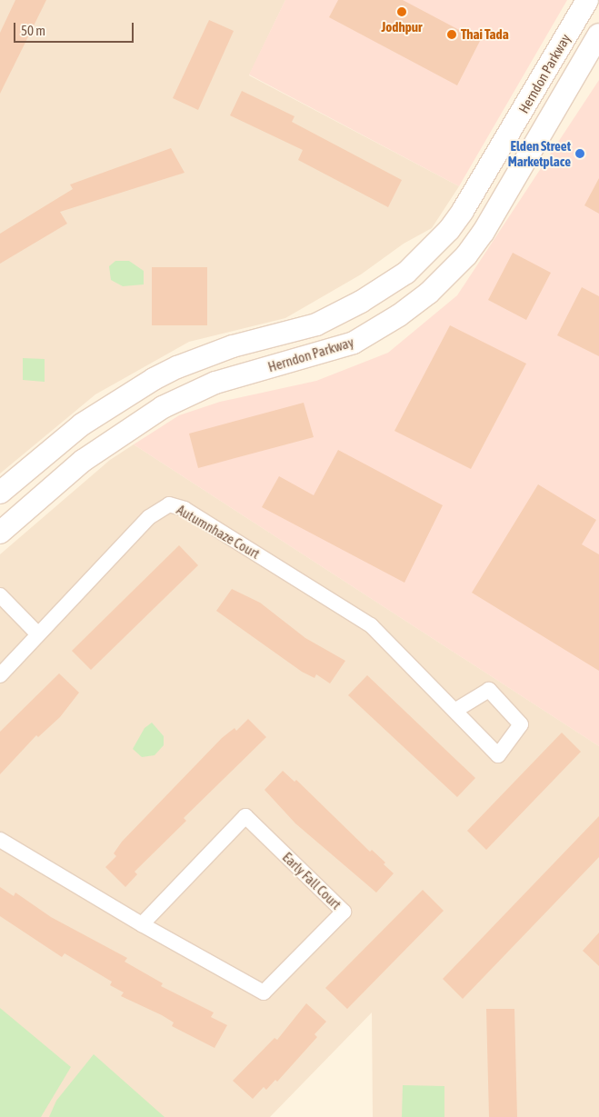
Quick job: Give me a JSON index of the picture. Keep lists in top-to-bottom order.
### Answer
{
  "streets": {
    "main road": ["Herndon Parkway"],
    "street": ["Autumnhaze Court", "Early Fall Court"]
  },
  "places": ["Jodhpur", "Thai Tada", "Elden Street Marketplace"],
  "scale_bar": "50 m"
}
